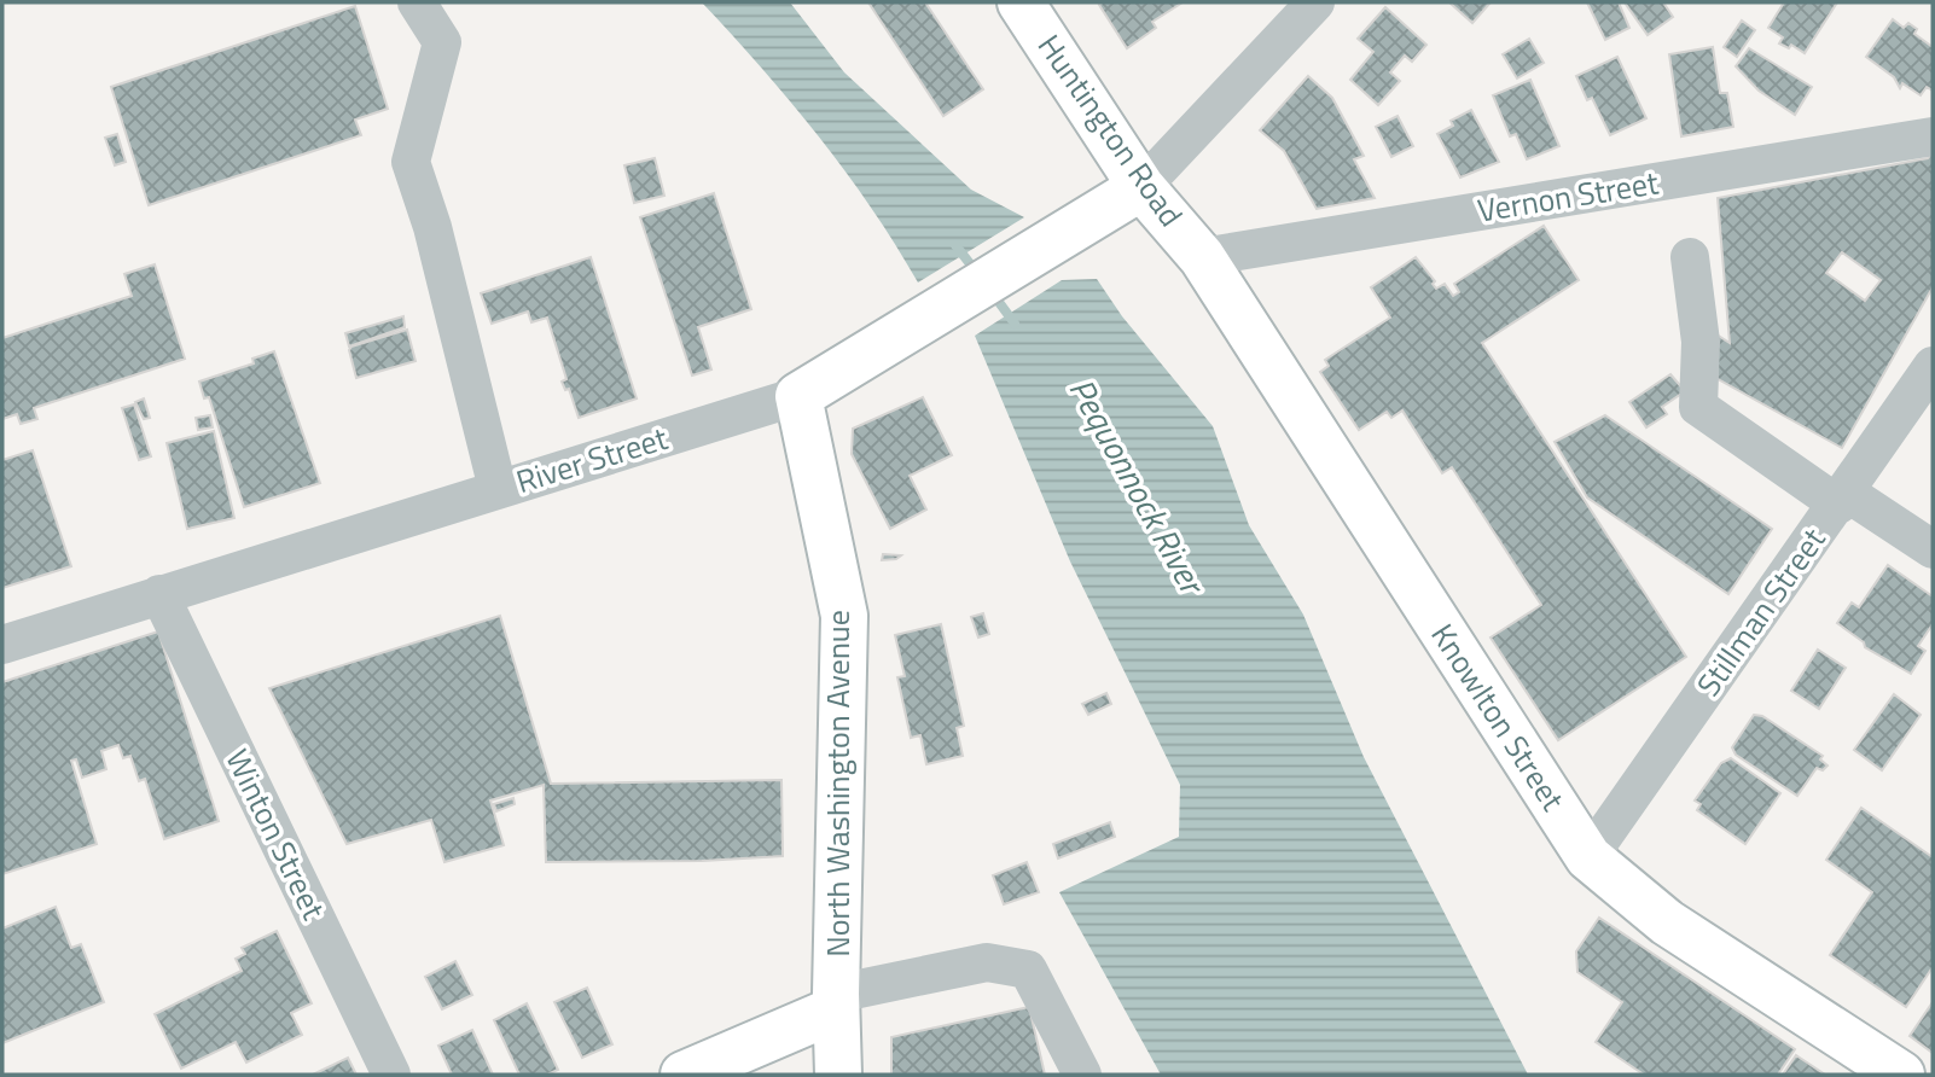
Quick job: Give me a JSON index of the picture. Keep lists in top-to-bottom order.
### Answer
{
  "streets": {
    "main road": [
      "Huntington Road",
      "River Street",
      "Knowlton Street",
      "North Washington Avenue"
    ],
    "street": ["Vernon Street", "Stillman Street", "Winton Street"]
  },
  "crossings": [
    ["Huntington Road", "Vernon Street"],
    ["Huntington Road", "River Street"],
    ["Huntington Road", "Knowlton Street"],
    ["Vernon Street", "Knowlton Street"],
    ["River Street", "North Washington Avenue"],
    ["River Street", "Winton Street"],
    ["Stillman Street", "Knowlton Street"]
  ],
  "water": ["Pequonnock River"]
}
